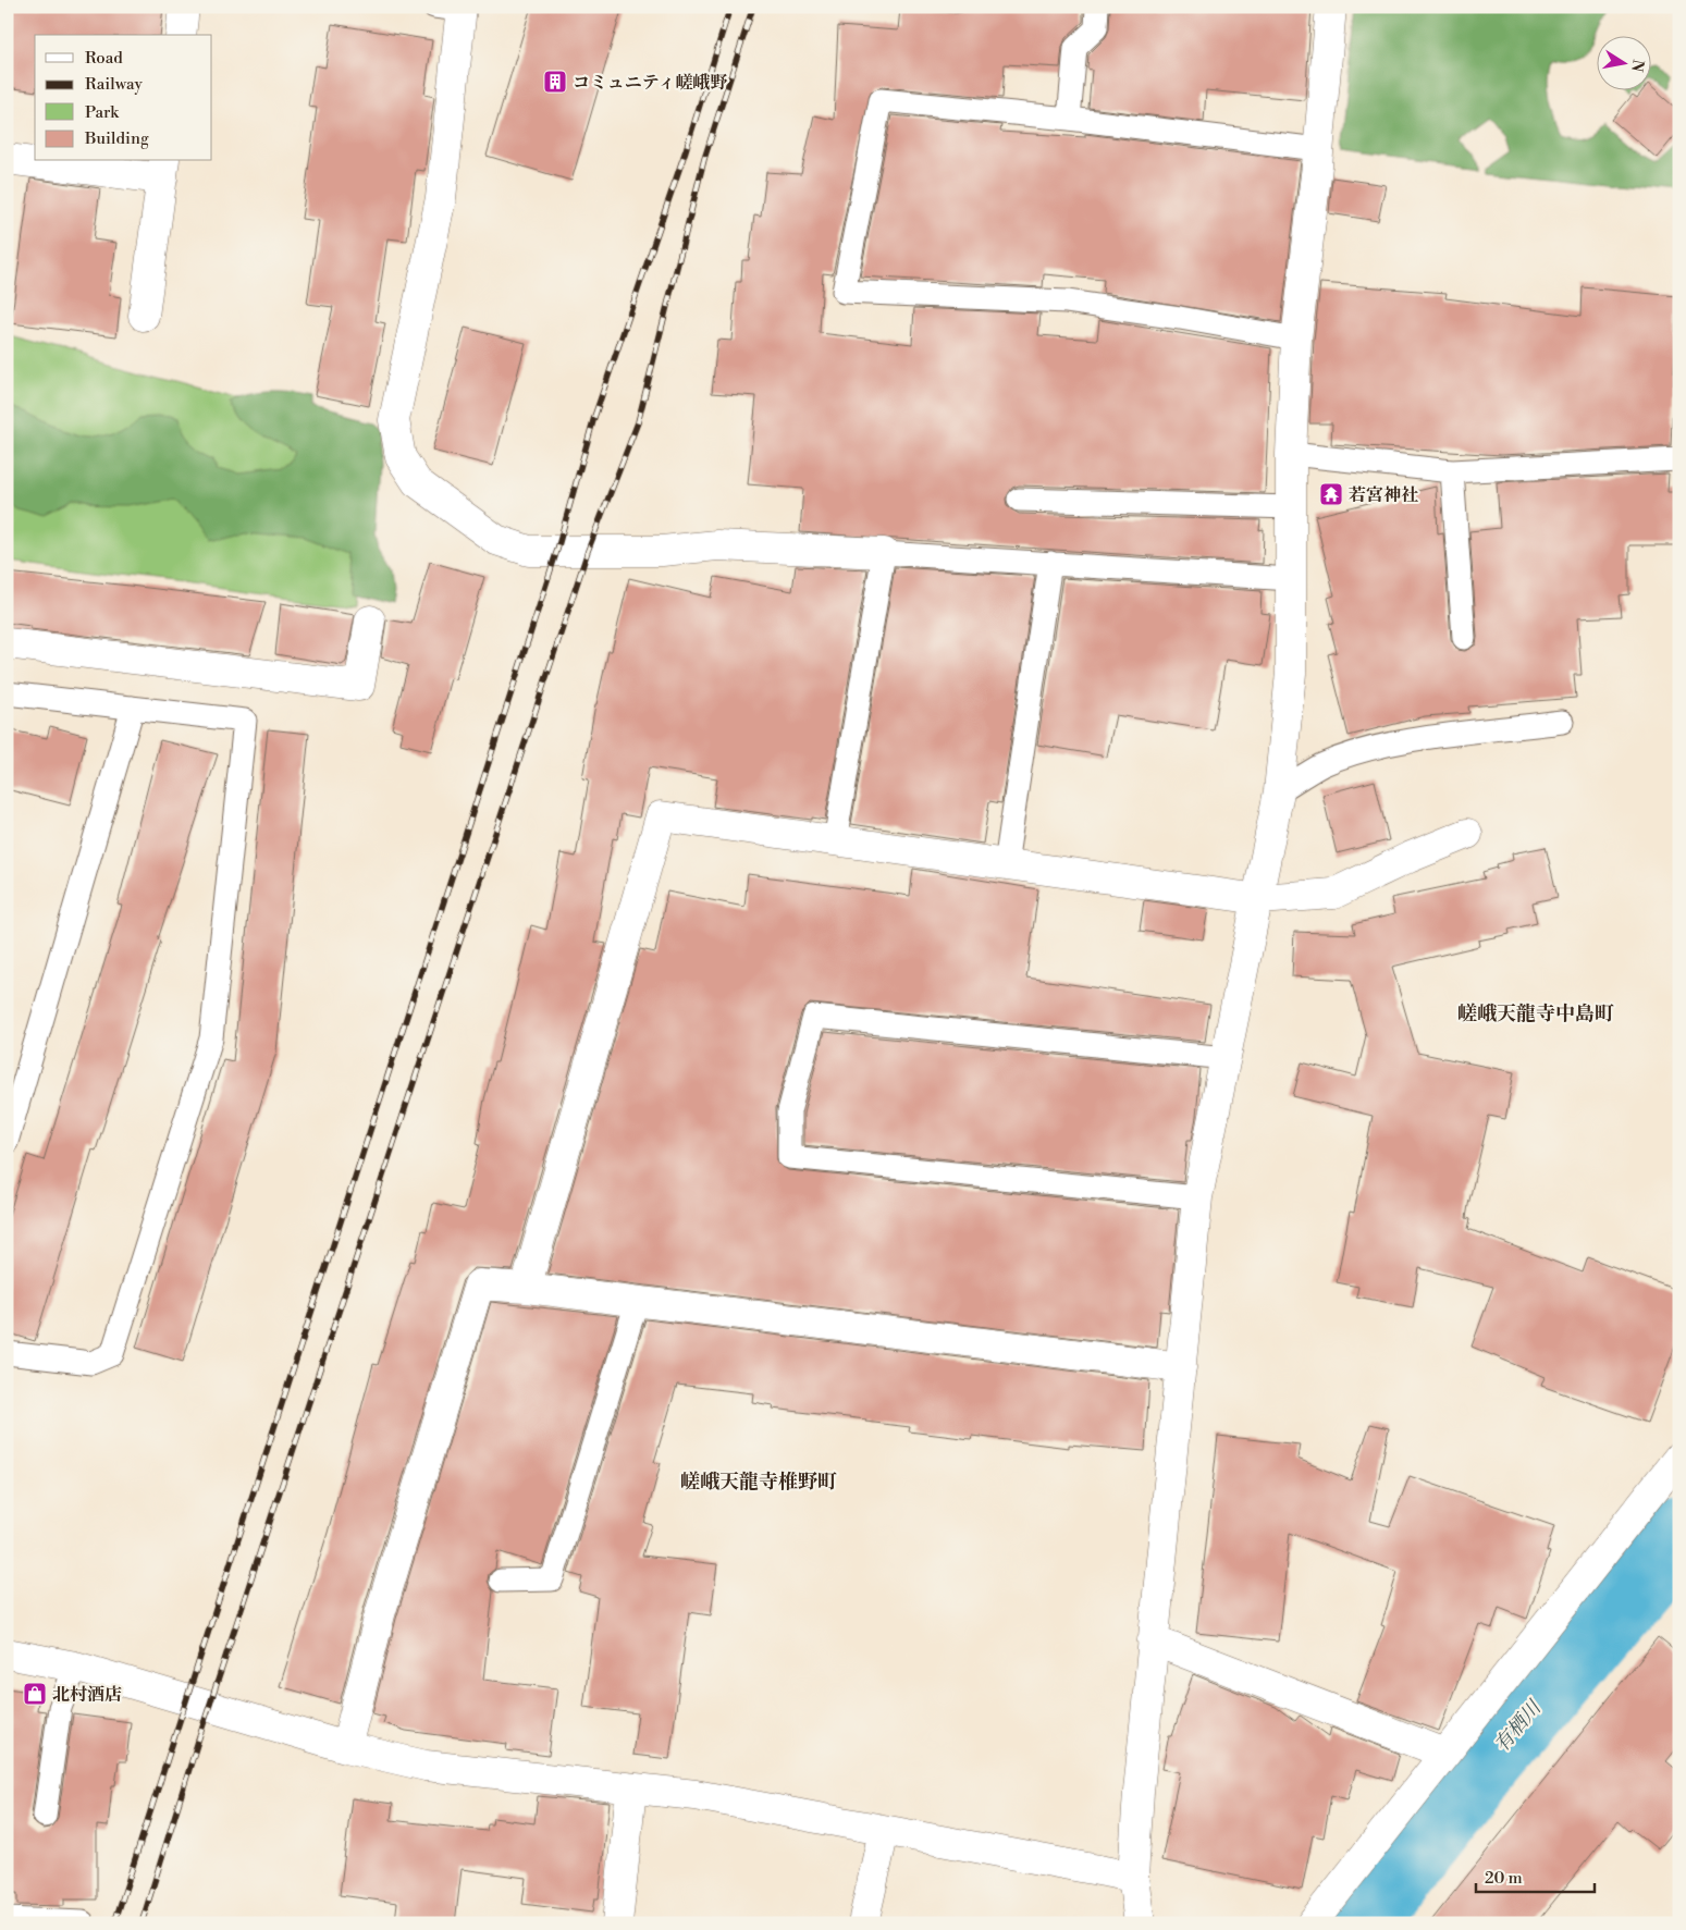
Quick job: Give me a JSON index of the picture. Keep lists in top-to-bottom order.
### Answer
{
  "districts": ["嵯峨天龍寺中島町", "嵯峨天龍寺椎野町"],
  "water": ["有栖川"],
  "places": {
    "building": ["コミュニティ嵯峨野"],
    "temple": ["若宮神社"],
    "shop": ["北村酒店"]
  },
  "legend": [
    "Road",
    "Railway",
    "Park",
    "Building"
  ],
  "scale_bar": "20 m",
  "north": "right"
}
